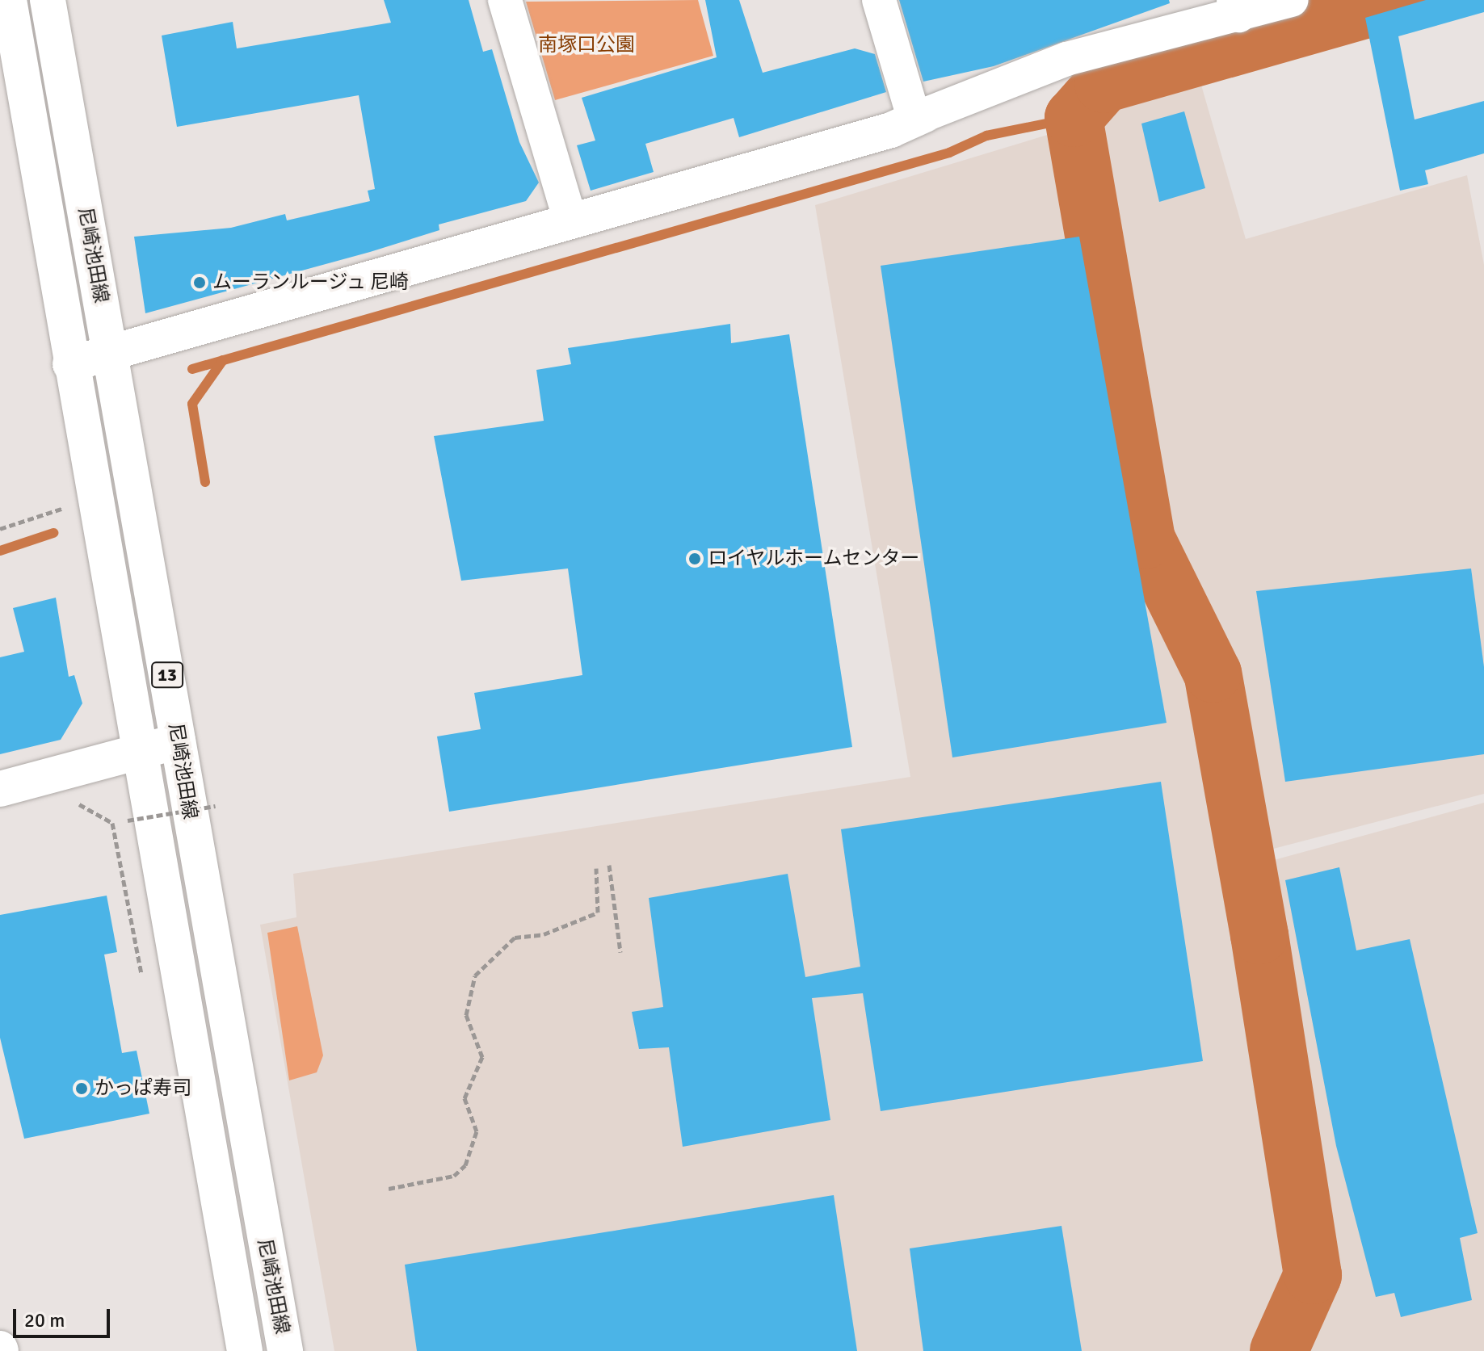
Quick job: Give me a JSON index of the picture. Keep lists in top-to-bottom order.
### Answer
{
  "streets": {
    "main road": ["尼崎池田線", "13"]
  },
  "parks": ["南塚口公園"],
  "places": ["ムーランルージュ 尼崎", "ロイヤルホームセンター", "かっぱ寿司"],
  "scale_bar": "20 m"
}
